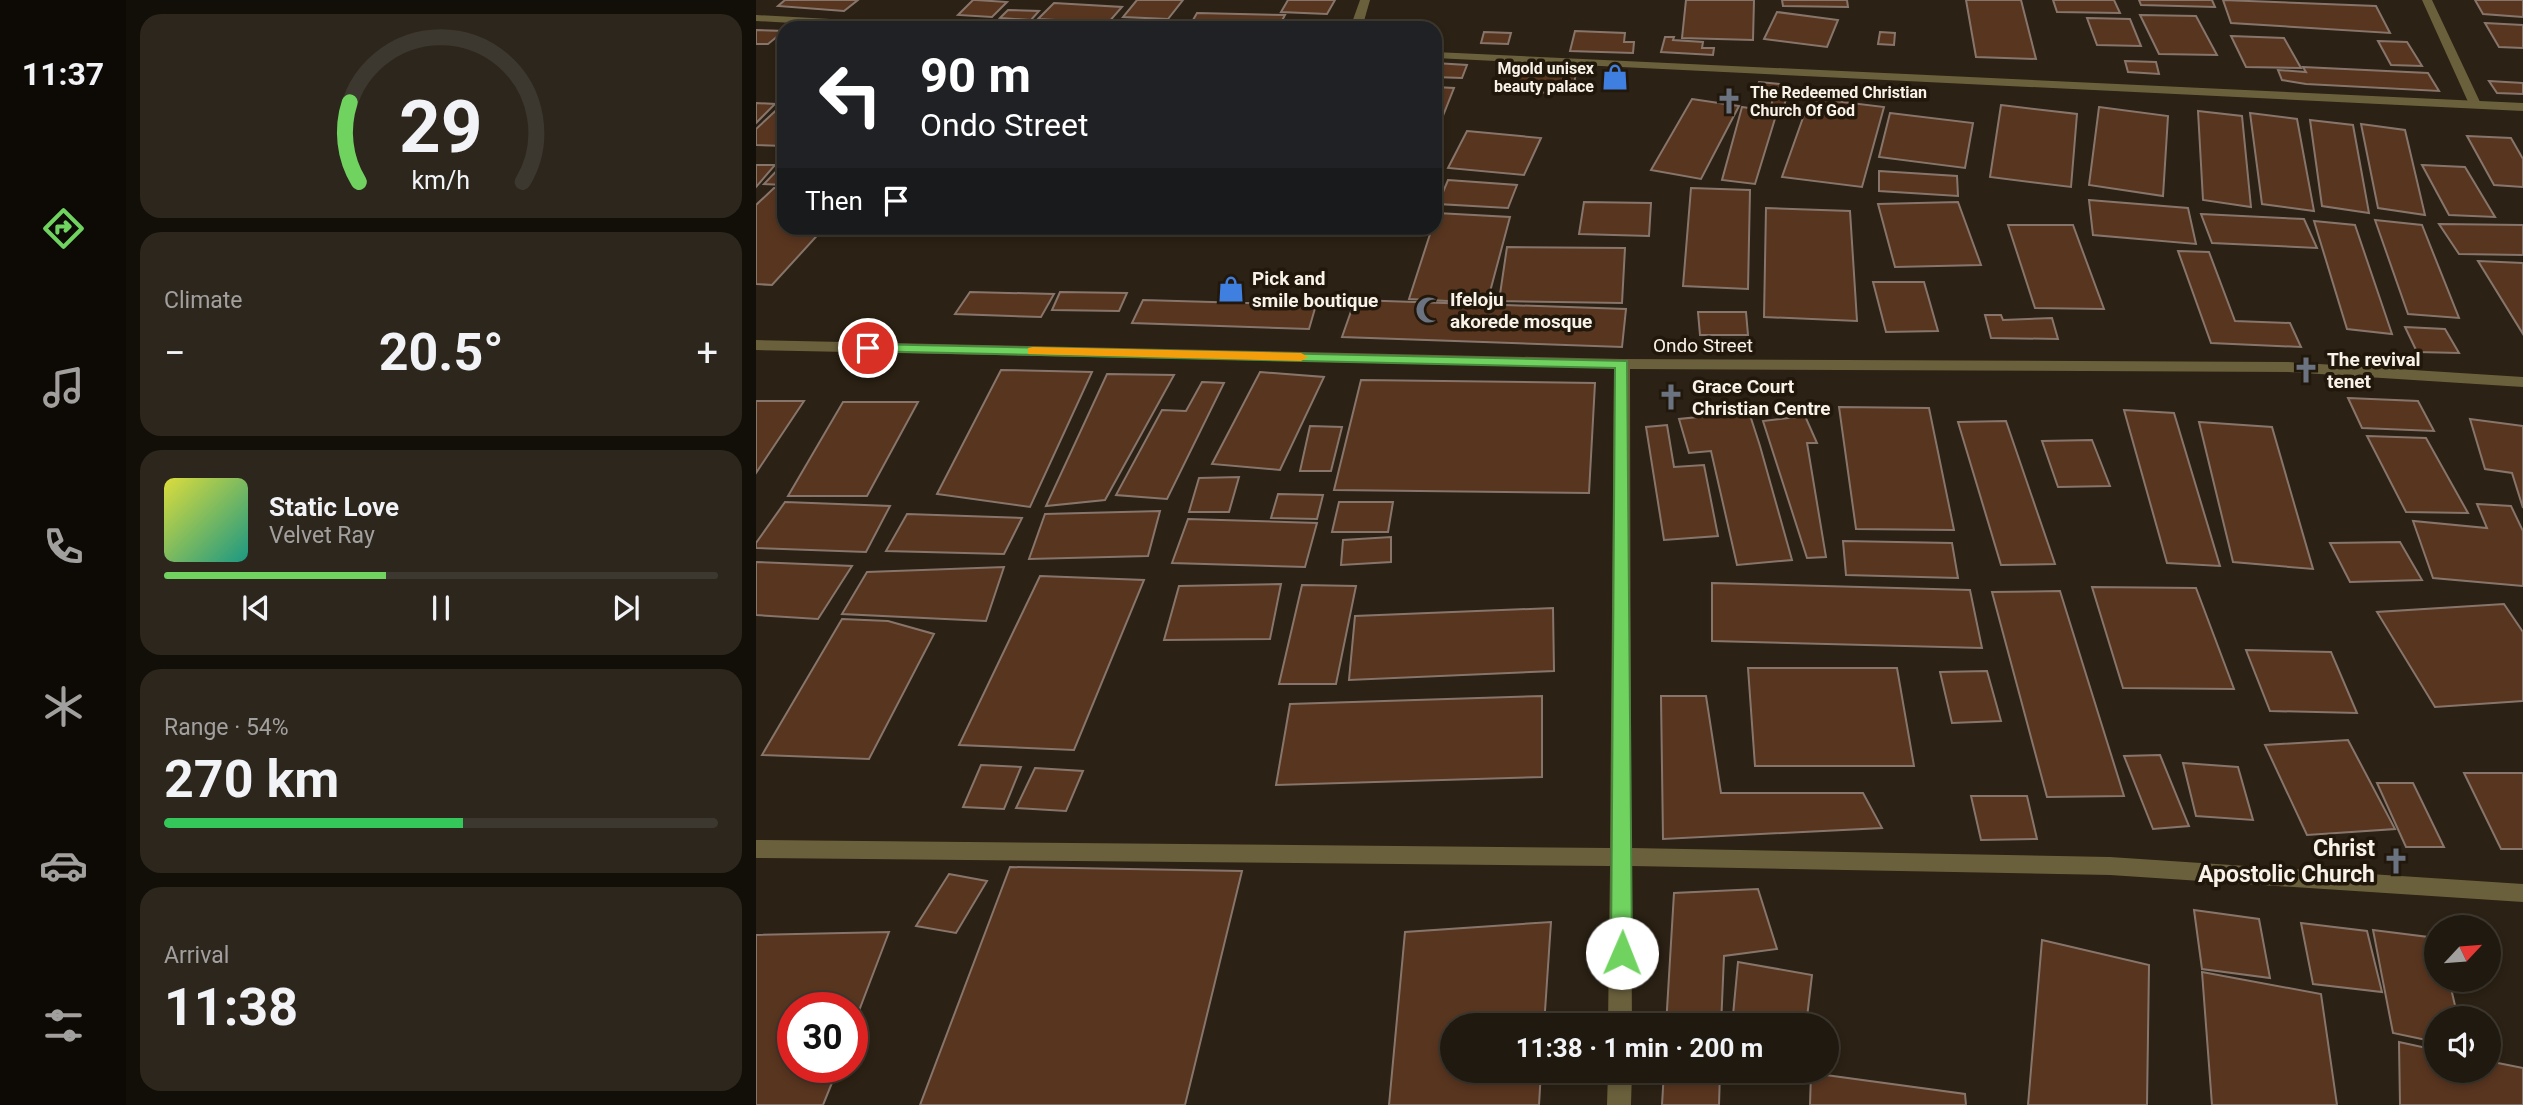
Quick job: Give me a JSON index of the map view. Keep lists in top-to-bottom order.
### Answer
{
  "streets": {
    "street": ["Ondo Street"]
  },
  "places": {
    "shop": ["Mgold unisex beauty palace", "Pick and smile boutique"],
    "church": [
      "The Redeemed Christian Church Of God",
      "The revival tenet",
      "Grace Court Christian Centre",
      "Christ Apostolic Church"
    ],
    "mosque": ["Ifeloju akorede mosque"]
  },
  "north": "top right",
  "page": {
    "tabs": "11:37",
    "turn": ["90 m", "Ondo Street"],
    "then": "Then",
    "tile": [
      "Climate",
      ["Range · 54%", "270 km"],
      ["Arrival", "11:38"]
    ],
    "heat": ["−", "20.5°", "+"],
    "song": ["Static Love", "Velvet Ray"],
    "limit": "30",
    "trip": "11:38 · 1 min · 200 m",
    "gauge": ["29", "km/h"]
  }
}
